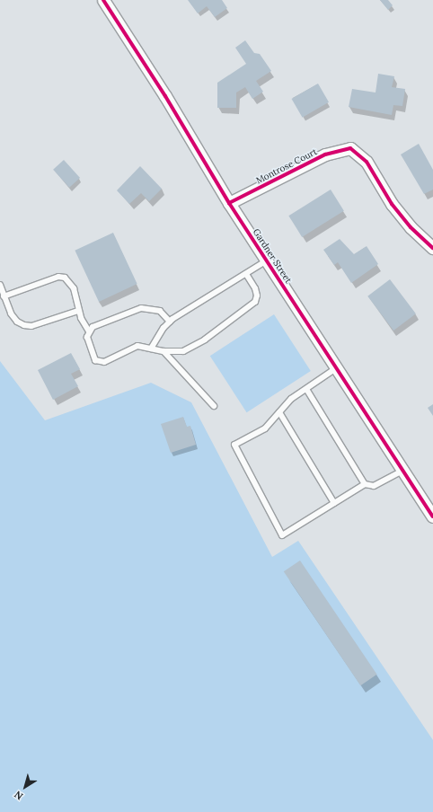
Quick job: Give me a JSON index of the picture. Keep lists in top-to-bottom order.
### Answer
{
  "streets": {
    "street": ["Montrose Court", "Gardner Street"]
  },
  "crossings": [
    ["Montrose Court", "Gardner Street"]
  ],
  "north": "bottom left"
}
